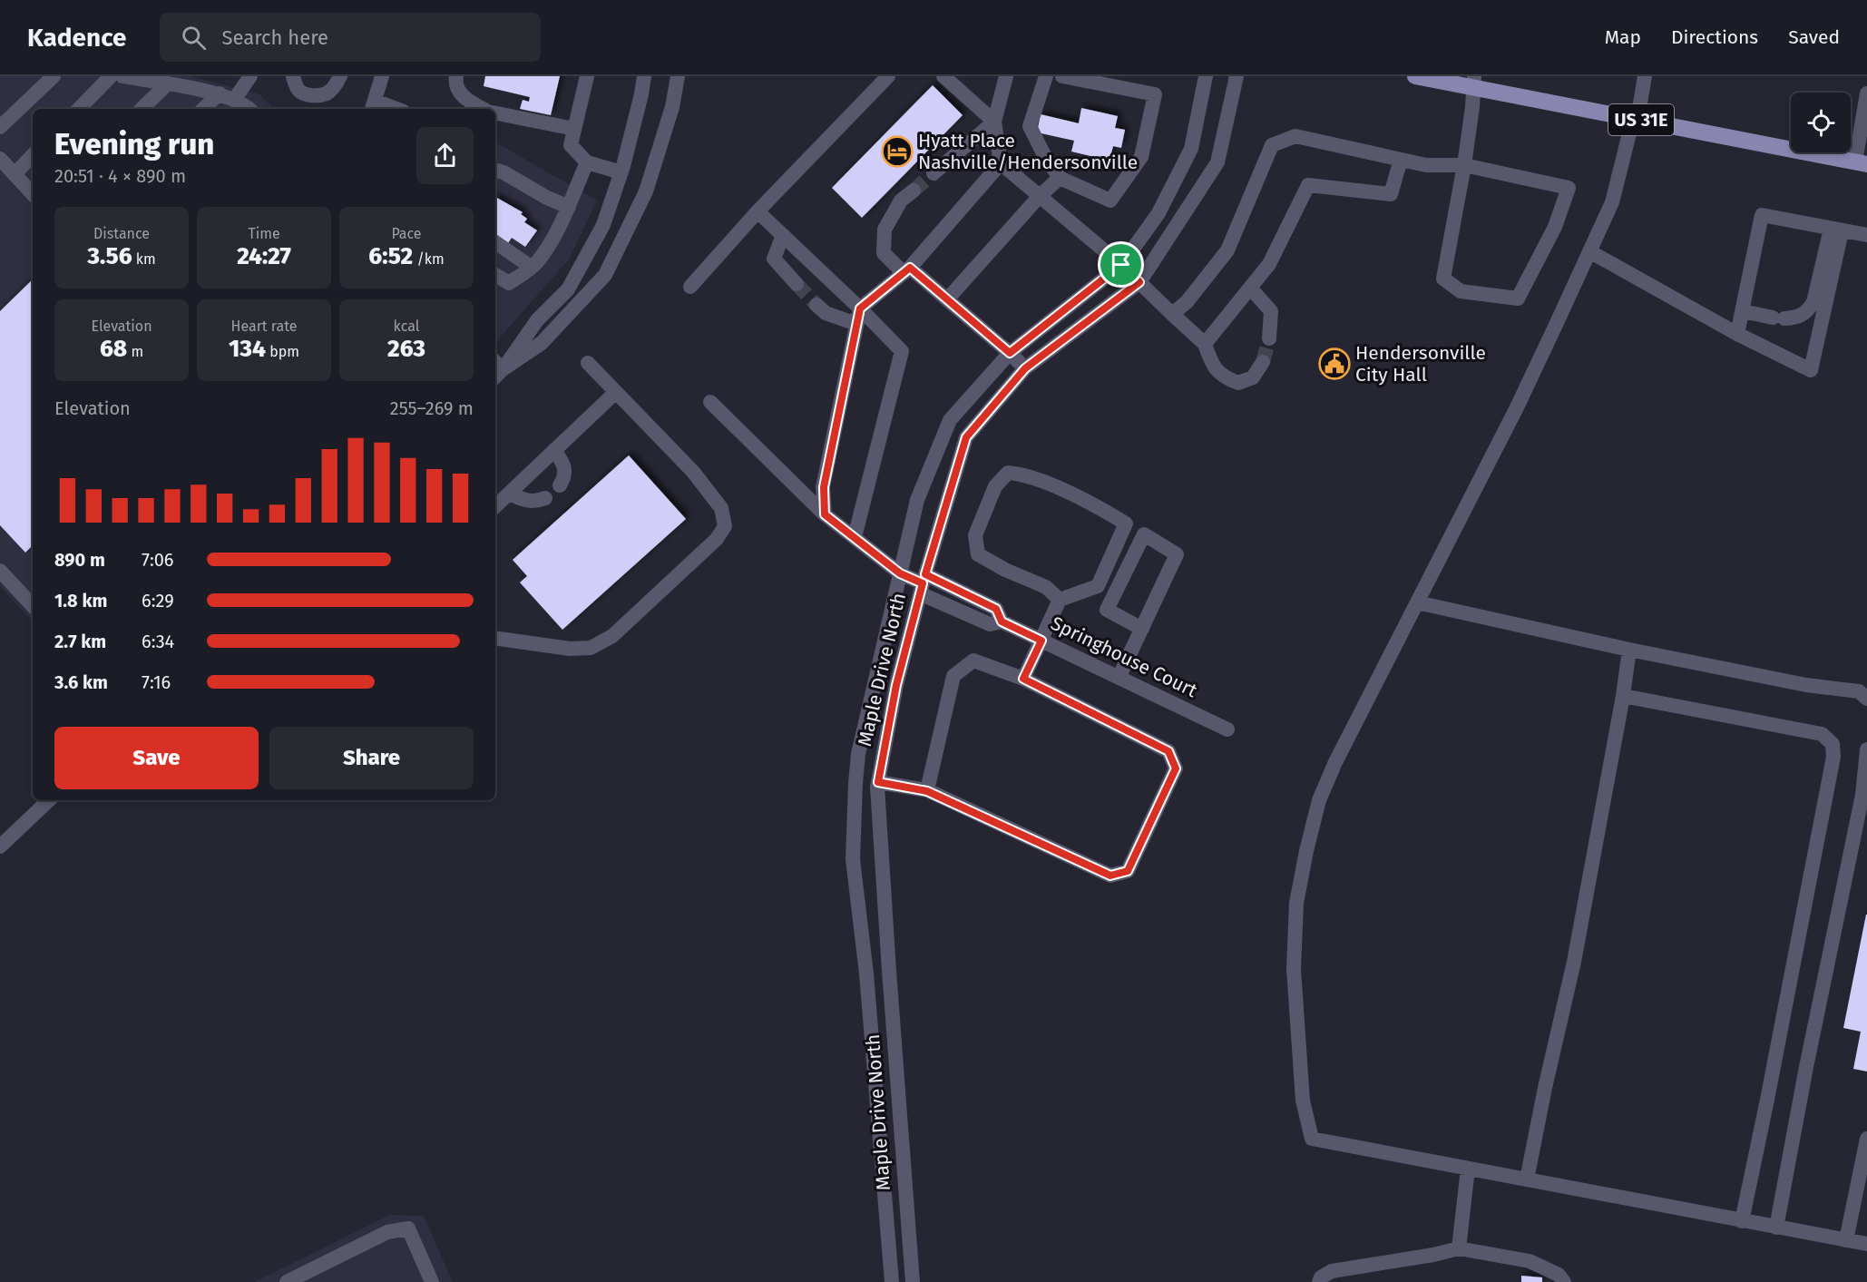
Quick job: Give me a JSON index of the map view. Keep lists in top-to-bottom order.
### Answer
{
  "streets": {
    "main road": ["US 31E"],
    "street": ["Springhouse Court", "Maple Drive North"]
  },
  "crossings": [
    ["Springhouse Court", "Maple Drive North"]
  ],
  "places": {
    "hotel": ["Hyatt Place Nashville/Hendersonville"],
    "public building": ["Hendersonville City Hall"]
  },
  "page": {
    "header": "Kadence",
    "search": "Search here",
    "nav": ["Map", "Directions", "Saved"],
    "heading": ["Evening run", "20:51 · 4 × 890 m"],
    "stats": [
      ["Distance", "3.56 km"],
      ["Time", "24:27"],
      ["Pace", "6:52 /km"],
      ["Elevation", "68 m"],
      ["Heart rate", "134 bpm"],
      ["kcal", "263"]
    ],
    "chart": ["Elevation", "255–269 m"],
    "list": [
      {
        "name": "890 m",
        "note": "7:06"
      },
      {
        "name": "1.8 km",
        "note": "6:29"
      },
      {
        "name": "2.7 km",
        "note": "6:34"
      },
      {
        "name": "3.6 km",
        "note": "7:16"
      }
    ],
    "buttons": ["Save", "Share"]
  }
}
